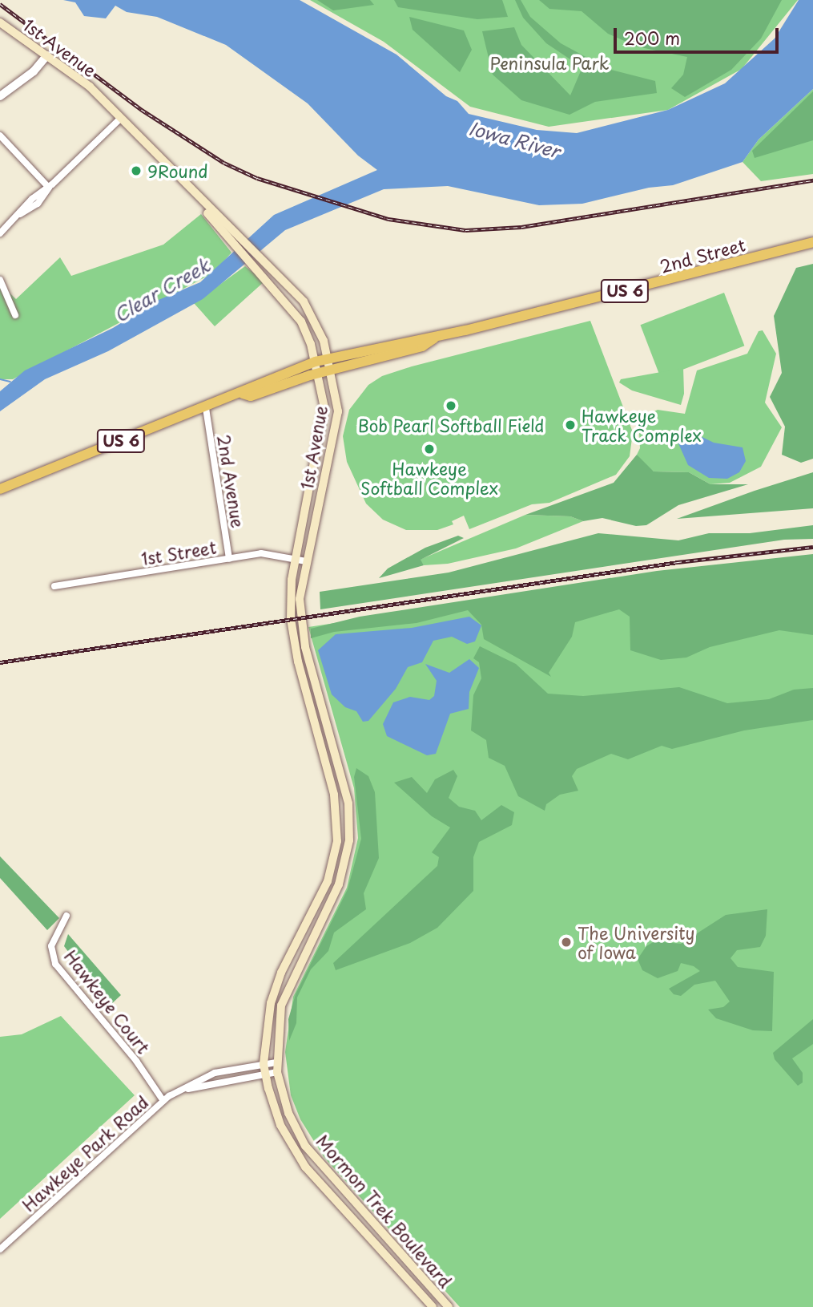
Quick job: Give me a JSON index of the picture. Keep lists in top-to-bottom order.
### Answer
{
  "streets": {
    "main road": [
      "1st Avenue",
      "2nd Street",
      "US 6",
      "Mormon Trek Boulevard"
    ],
    "street": [
      "2nd Avenue",
      "1st Street",
      "Hawkeye Court",
      "Hawkeye Park Road"
    ]
  },
  "crossings": [
    ["1st Avenue", "2nd Street"],
    ["1st Avenue", "1st Street"],
    ["1st Avenue", "Mormon Trek Boulevard"],
    ["2nd Street", "2nd Avenue"],
    ["2nd Avenue", "1st Street"],
    ["Hawkeye Court", "Hawkeye Park Road"],
    ["Hawkeye Park Road", "Mormon Trek Boulevard"]
  ],
  "water": ["Iowa River", "Clear Creek"],
  "parks": ["Peninsula Park"],
  "places": [
    "9Round",
    "Bob Pearl Softball Field",
    "Hawkeye Track Complex",
    "Hawkeye Softball Complex",
    "The University of Iowa"
  ],
  "scale_bar": "200 m"
}
